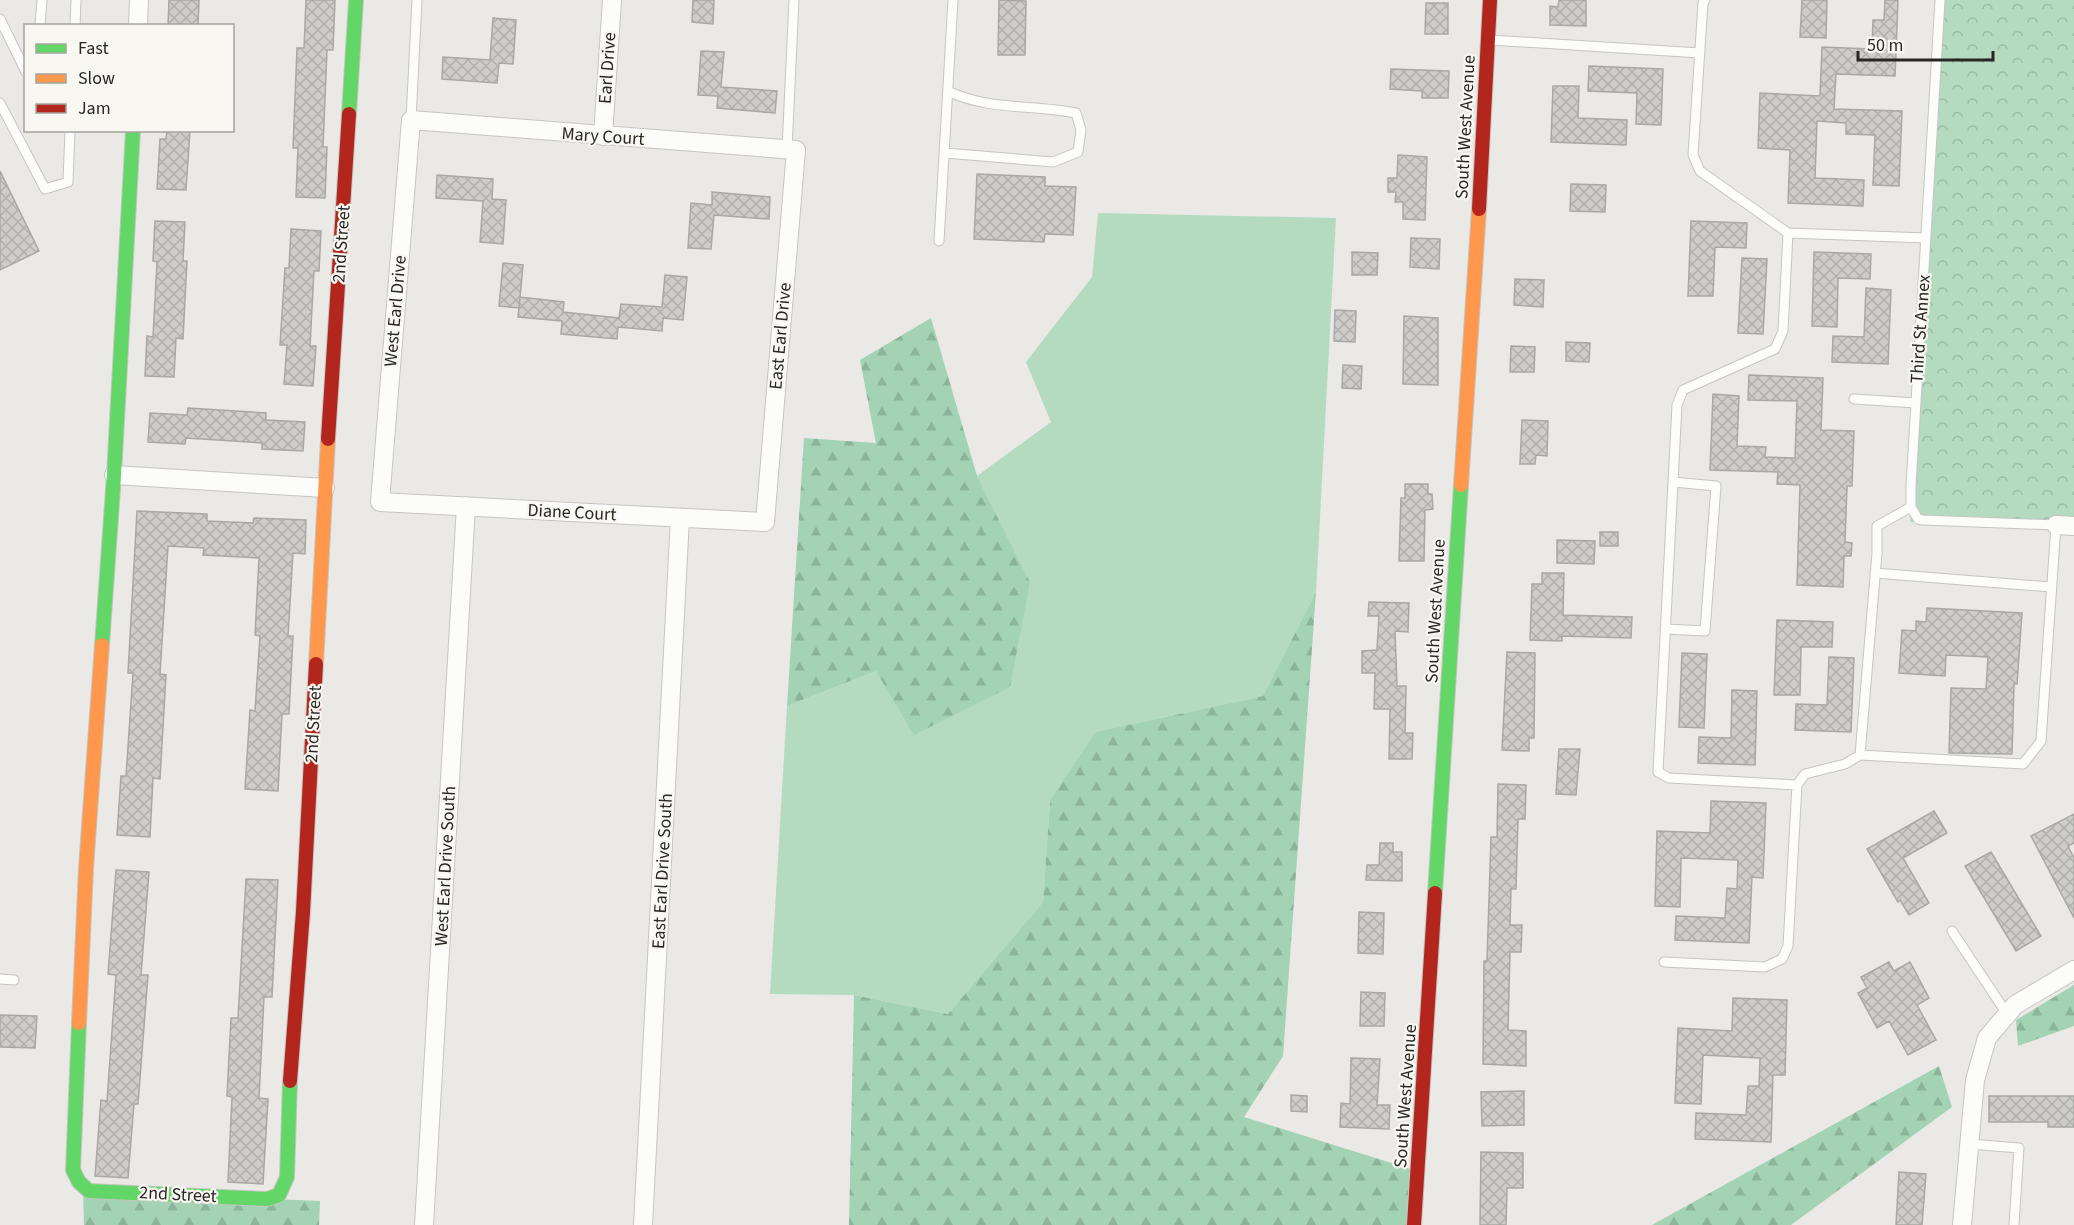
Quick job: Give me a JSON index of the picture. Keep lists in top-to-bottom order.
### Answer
{
  "streets": {
    "street": [
      "Earl Drive",
      "South West Avenue",
      "Mary Court",
      "2nd Street",
      "West Earl Drive",
      "East Earl Drive",
      "Diane Court",
      "West Earl Drive South",
      "East Earl Drive South"
    ],
    "lane": ["Third St Annex"]
  },
  "crossings": [
    ["Earl Drive", "Mary Court"],
    ["Mary Court", "West Earl Drive"],
    ["Mary Court", "East Earl Drive"],
    ["West Earl Drive", "Diane Court"],
    ["East Earl Drive", "Diane Court"],
    ["Diane Court", "West Earl Drive South"],
    ["Diane Court", "East Earl Drive South"]
  ],
  "legend": ["Fast", "Slow", "Jam"],
  "scale_bar": "50 m"
}
